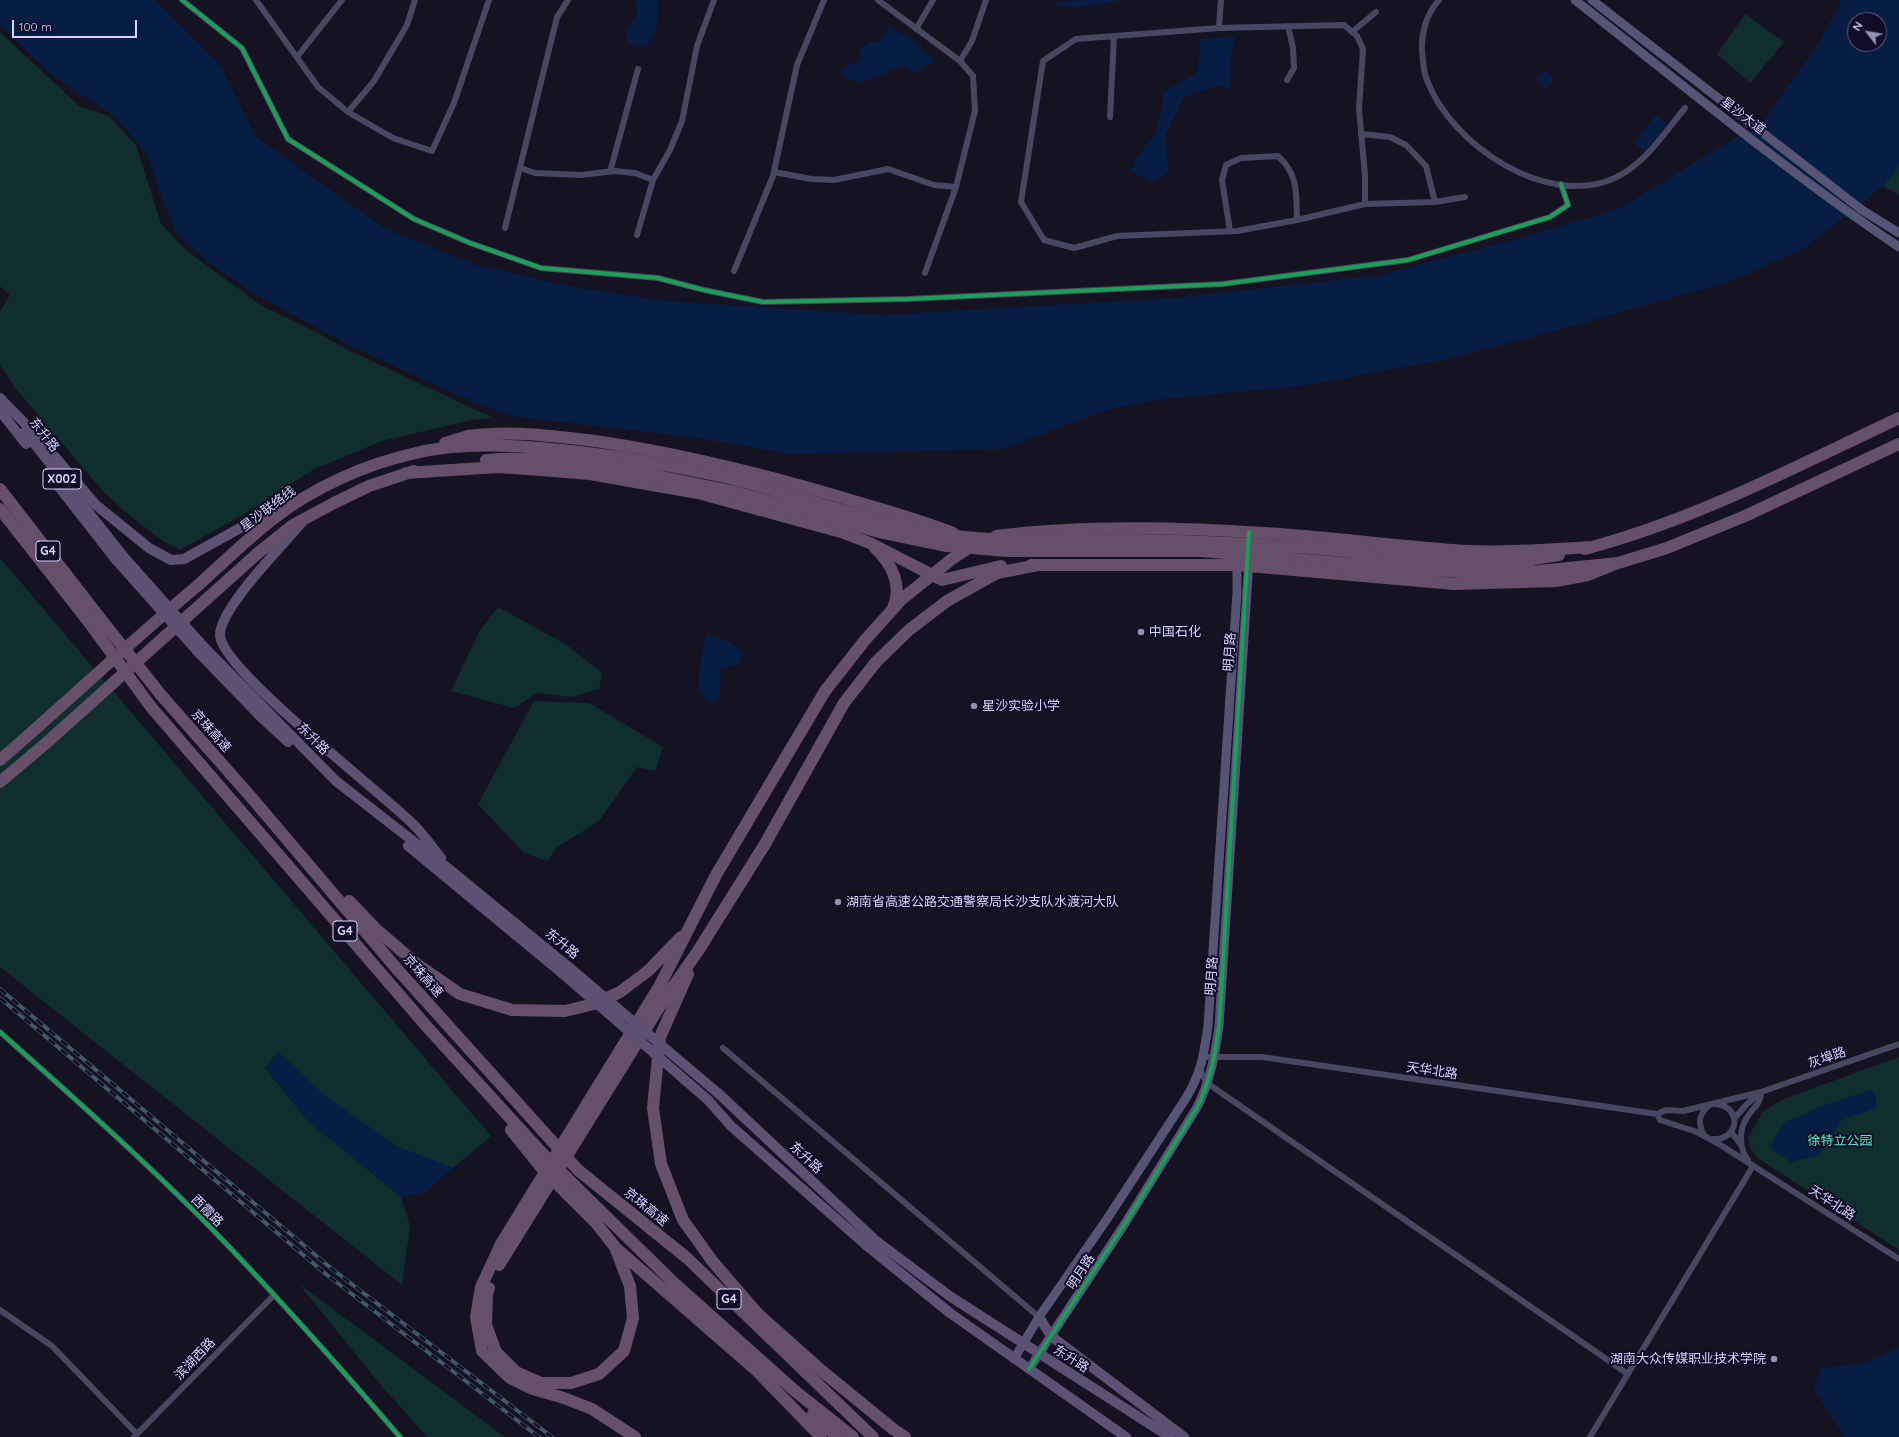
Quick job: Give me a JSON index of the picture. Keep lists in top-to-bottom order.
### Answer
{
  "streets": {
    "highway": ["星沙联络线", "G4", "京珠高速"],
    "main road": ["东升路", "X002"],
    "street": [
      "星沙大道",
      "明月路",
      "灰埠路",
      "天华北路",
      "西霞路",
      "滨湖西路"
    ]
  },
  "crossings": [
    ["东升路", "明月路"],
    ["明月路", "天华北路"],
    ["灰埠路", "天华北路"],
    ["西霞路", "滨湖西路"]
  ],
  "parks": ["徐特立公园"],
  "places": [
    "中国石化",
    "星沙实验小学",
    "湖南省高速公路交通警察局长沙支队水渡河大队",
    "湖南大众传媒职业技术学院"
  ],
  "scale_bar": "100 m",
  "north": "top left"
}
